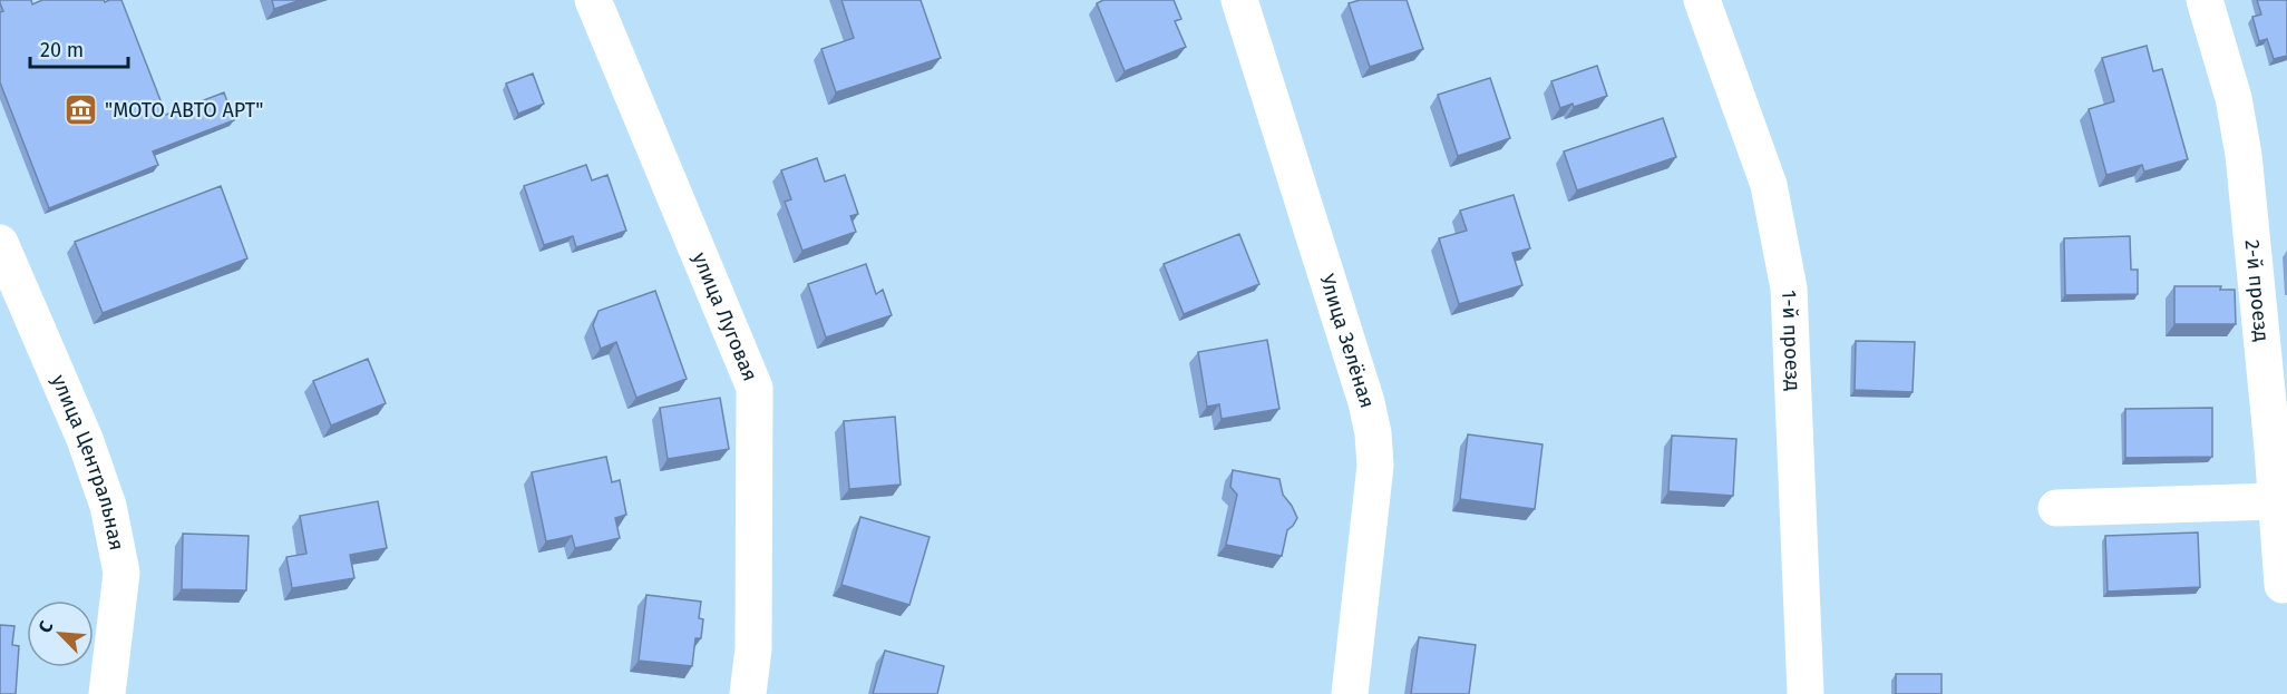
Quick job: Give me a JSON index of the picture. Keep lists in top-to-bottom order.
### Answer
{
  "streets": {
    "street": [
      "2-й проезд",
      "улица Луговая",
      "1-й проезд",
      "Улица Зелёная",
      "улица Центральная"
    ]
  },
  "places": {
    "museum": ["\"МОТО АВТО АРТ\""]
  },
  "scale_bar": "20 m",
  "north": "top left"
}
